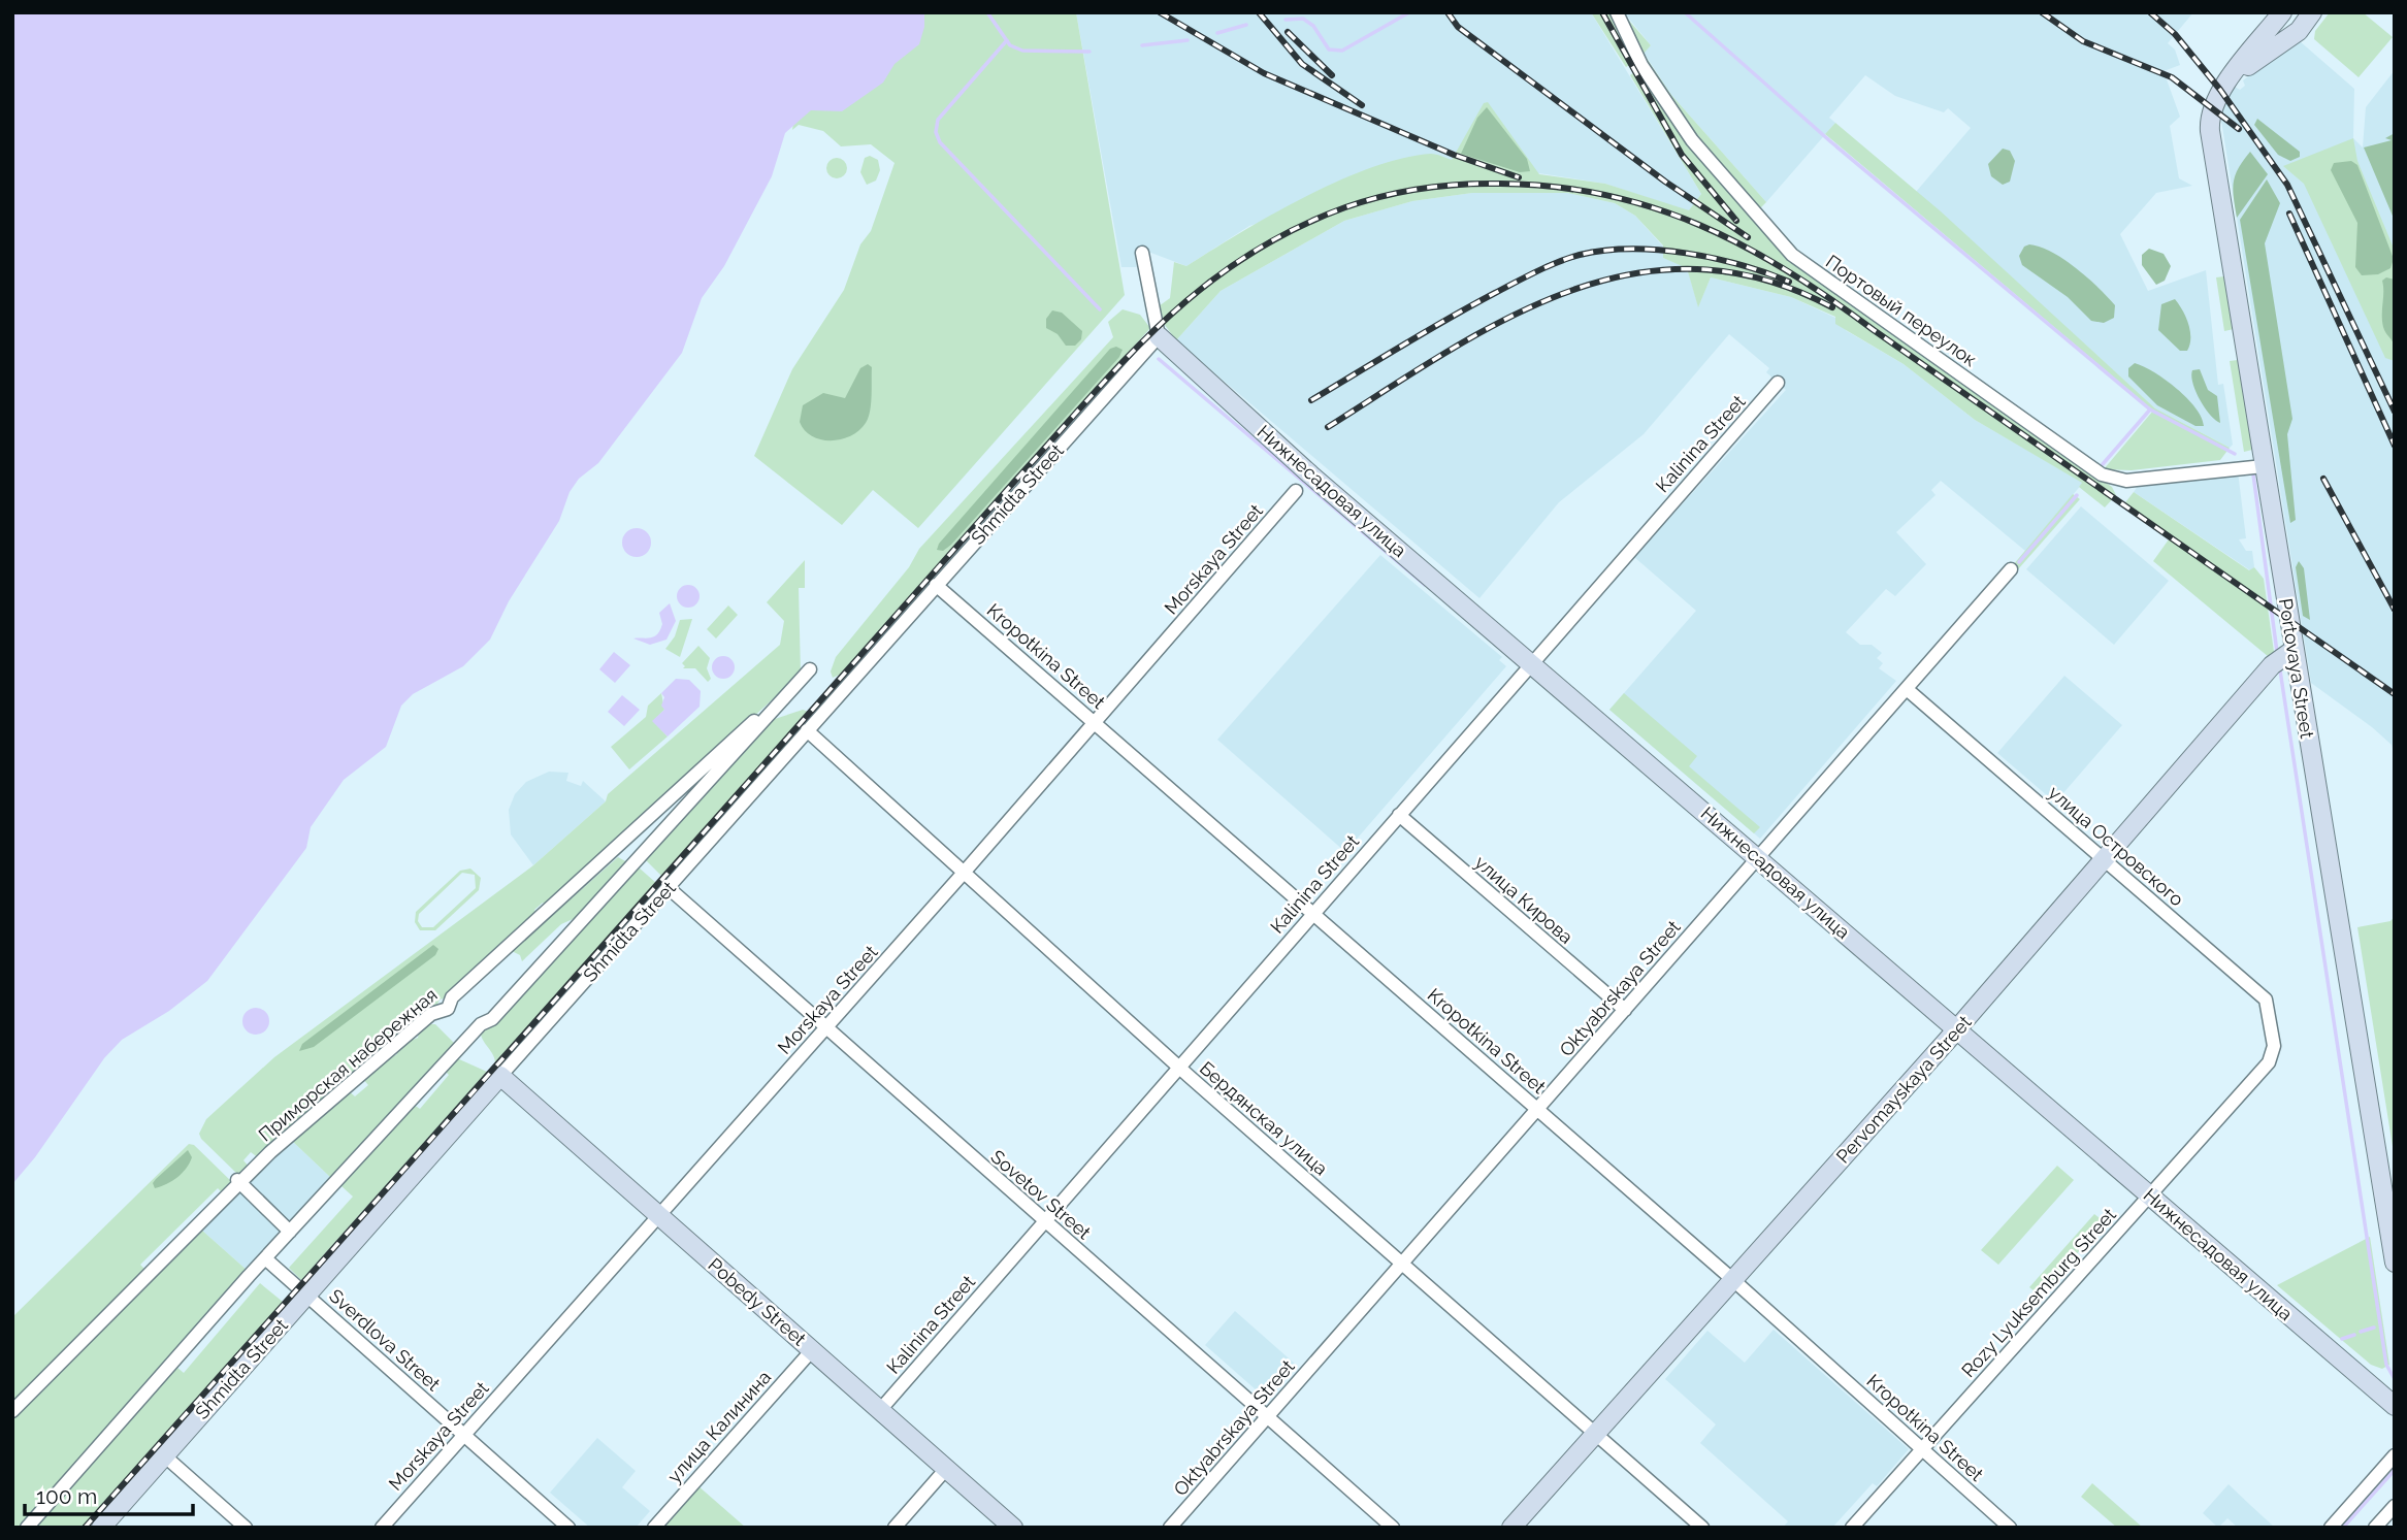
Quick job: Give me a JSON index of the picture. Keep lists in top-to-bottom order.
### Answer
{
  "streets": {
    "street": [
      "Портовый переулок",
      "Kalinina Street",
      "Нижнесадовая улица",
      "Shmidta Street",
      "Morskaya Street",
      "Kropotkina Street",
      "Portovaya Street",
      "улица Островского",
      "улица Кирова",
      "Oktyabrskaya Street",
      "Приморская набережная",
      "Pervomayskaya Street",
      "Бердянская улица",
      "Sovetov Street",
      "Rozy Lyuksemburg Street",
      "Pobedy Street",
      "Sverdlova Street",
      "улица Калинина"
    ]
  },
  "crossings": [
    ["Портовый переулок", "Portovaya Street"],
    ["Kalinina Street", "Нижнесадовая улица"],
    ["Kalinina Street", "Kropotkina Street"],
    ["Kalinina Street", "улица Кирова"],
    ["Kalinina Street", "Бердянская улица"],
    ["Kalinina Street", "Sovetov Street"],
    ["Kalinina Street", "Pobedy Street"],
    ["Нижнесадовая улица", "Shmidta Street"],
    ["Нижнесадовая улица", "Oktyabrskaya Street"],
    ["Нижнесадовая улица", "Pervomayskaya Street"],
    ["Нижнесадовая улица", "Rozy Lyuksemburg Street"],
    ["Shmidta Street", "Kropotkina Street"],
    ["Shmidta Street", "Бердянская улица"],
    ["Shmidta Street", "Sovetov Street"],
    ["Shmidta Street", "Pobedy Street"],
    ["Shmidta Street", "Sverdlova Street"],
    ["Morskaya Street", "Kropotkina Street"],
    ["Morskaya Street", "Бердянская улица"],
    ["Morskaya Street", "Sovetov Street"],
    ["Morskaya Street", "Pobedy Street"],
    ["Morskaya Street", "Sverdlova Street"],
    ["Kropotkina Street", "Oktyabrskaya Street"],
    ["Kropotkina Street", "Pervomayskaya Street"],
    ["Kropotkina Street", "Rozy Lyuksemburg Street"],
    ["Portovaya Street", "Pervomayskaya Street"],
    ["улица Островского", "Oktyabrskaya Street"],
    ["улица Островского", "Pervomayskaya Street"],
    ["улица Островского", "Rozy Lyuksemburg Street"],
    ["улица Кирова", "Oktyabrskaya Street"],
    ["Oktyabrskaya Street", "Бердянская улица"],
    ["Oktyabrskaya Street", "Sovetov Street"],
    ["Pervomayskaya Street", "Бердянская улица"],
    ["Pobedy Street", "улица Калинина"]
  ],
  "scale_bar": "100 m"
}
